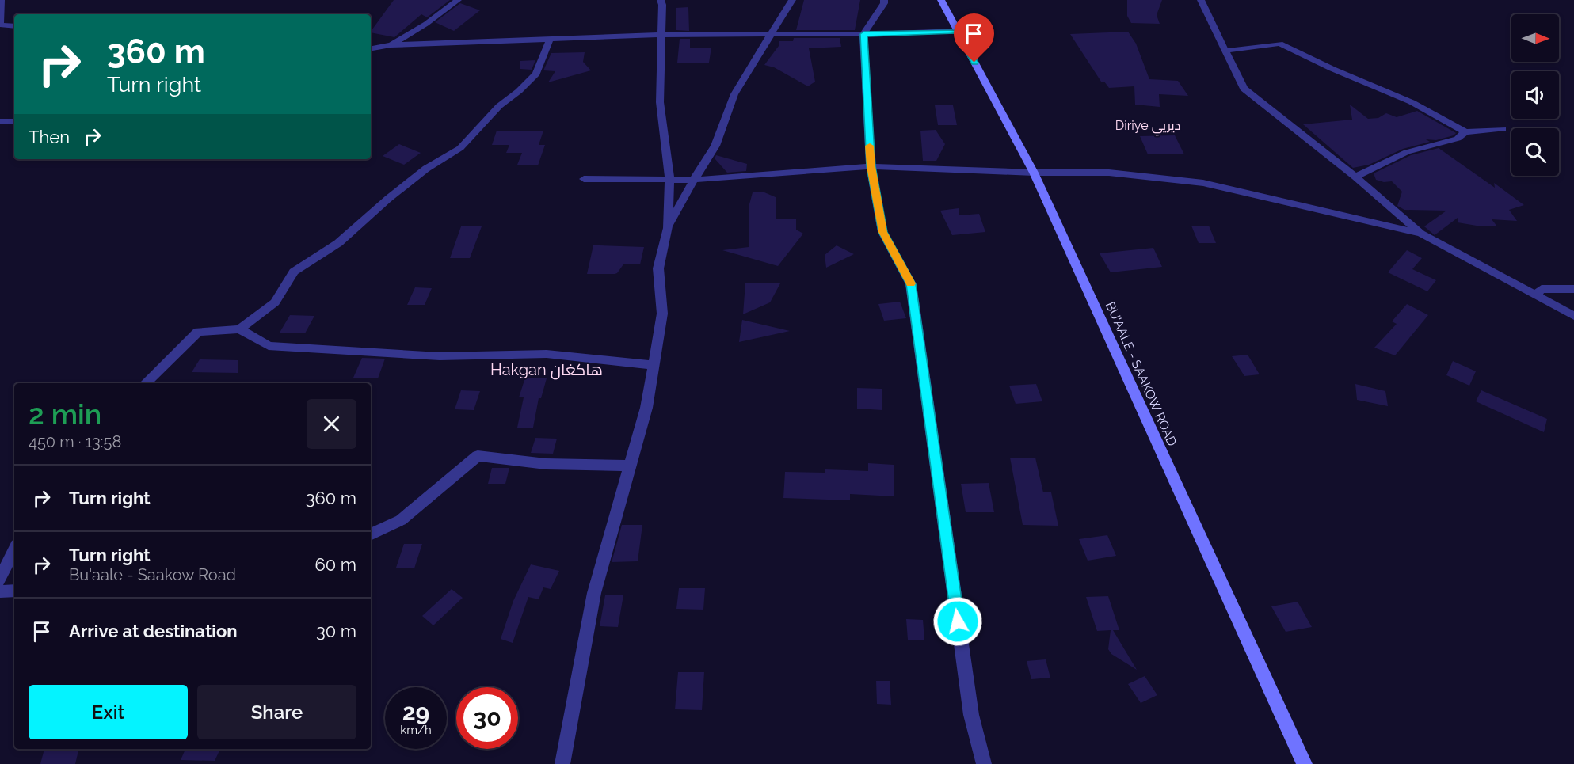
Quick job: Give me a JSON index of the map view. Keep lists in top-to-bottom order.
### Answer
{
  "streets": {
    "main road": ["BU'AALE - SAAKOW ROAD"]
  },
  "districts": ["Diriye ديريي", "Hakgan هاكغان"],
  "north": "right",
  "page": {
    "turn": ["360 m", "Turn right"],
    "then": "Then",
    "heading": ["2 min", "450 m · 13:58"],
    "list": [
      {
        "name": "Turn right",
        "value": "360 m"
      },
      {
        "name": "Turn right",
        "note": "Bu'aale - Saakow Road",
        "value": "60 m"
      },
      {
        "name": "Arrive at destination",
        "value": "30 m"
      }
    ],
    "buttons": ["Exit", "Share"],
    "speed": "29 km/h",
    "limit": "30"
  }
}
